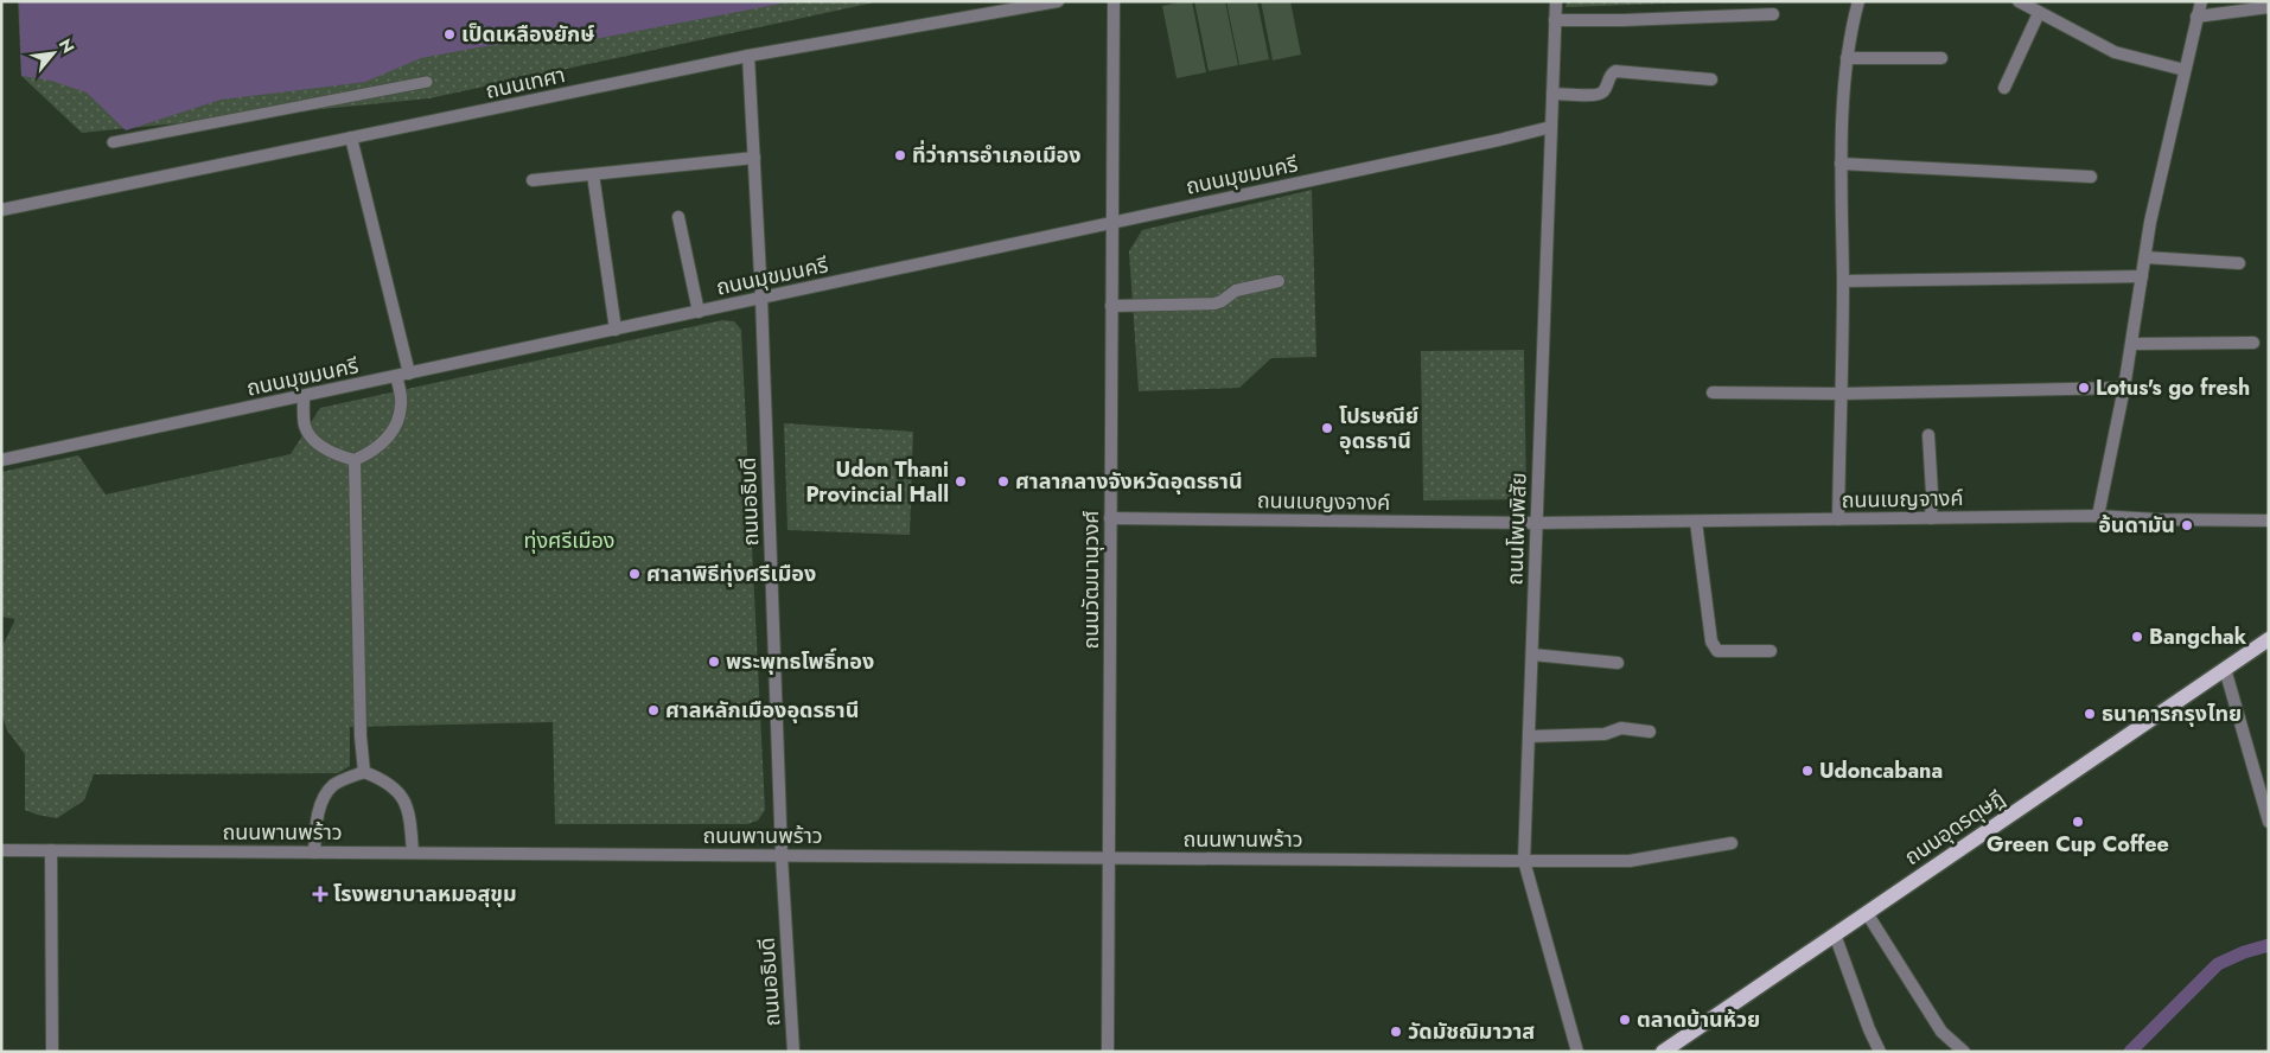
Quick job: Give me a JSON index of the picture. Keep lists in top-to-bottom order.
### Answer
{
  "streets": {
    "main road": ["ถนนอุดรดุษฎี"],
    "street": [
      "ถนนเทศา",
      "ถนนมุขมนครี",
      "ถนนเบญจางค์",
      "ถนนอธิบดี",
      "ถนนเบญงจางค์",
      "ถนนโพนพิสัย",
      "ถนนวัฒนานุวงศ์",
      "ถนนพานพร้าว"
    ]
  },
  "crossings": [
    ["ถนนเทศา", "ถนนอธิบดี"],
    ["ถนนมุขมนครี", "ถนนอธิบดี"],
    ["ถนนมุขมนครี", "ถนนโพนพิสัย"],
    ["ถนนมุขมนครี", "ถนนวัฒนานุวงศ์"],
    ["ถนนเบญจางค์", "ถนนเบญงจางค์"],
    ["ถนนเบญจางค์", "ถนนโพนพิสัย"],
    ["ถนนอธิบดี", "ถนนพานพร้าว"],
    ["ถนนเบญงจางค์", "ถนนโพนพิสัย"],
    ["ถนนเบญงจางค์", "ถนนวัฒนานุวงศ์"],
    ["ถนนโพนพิสัย", "ถนนพานพร้าว"],
    ["ถนนวัฒนานุวงศ์", "ถนนพานพร้าว"]
  ],
  "parks": ["ทุ่งศรีเมือง"],
  "places": {
    "other": [
      "เป็ดเหลืองยักษ์",
      "ที่ว่าการอำเภอเมือง",
      "Lotus's go fresh",
      "โปรษณีย์ อุดรธานี",
      "Udon Thani Provincial Hall",
      "ศาลากลางจังหวัดอุดรธานี",
      "อ้นดามัน",
      "ศาลาพิธีทุ่งศรีเมือง",
      "Bangchak",
      "พระพุทธโพธิ์ทอง",
      "ศาลหลักเมืองอุดรธานี",
      "ธนาคารกรุงไทย",
      "Udoncabana",
      "Green Cup Coffee",
      "ตลาดบ้านห้วย",
      "วัดมัชฌิมาวาส"
    ],
    "health": ["โรงพยาบาลหมอสุขุม"]
  },
  "north": "top right"
}
